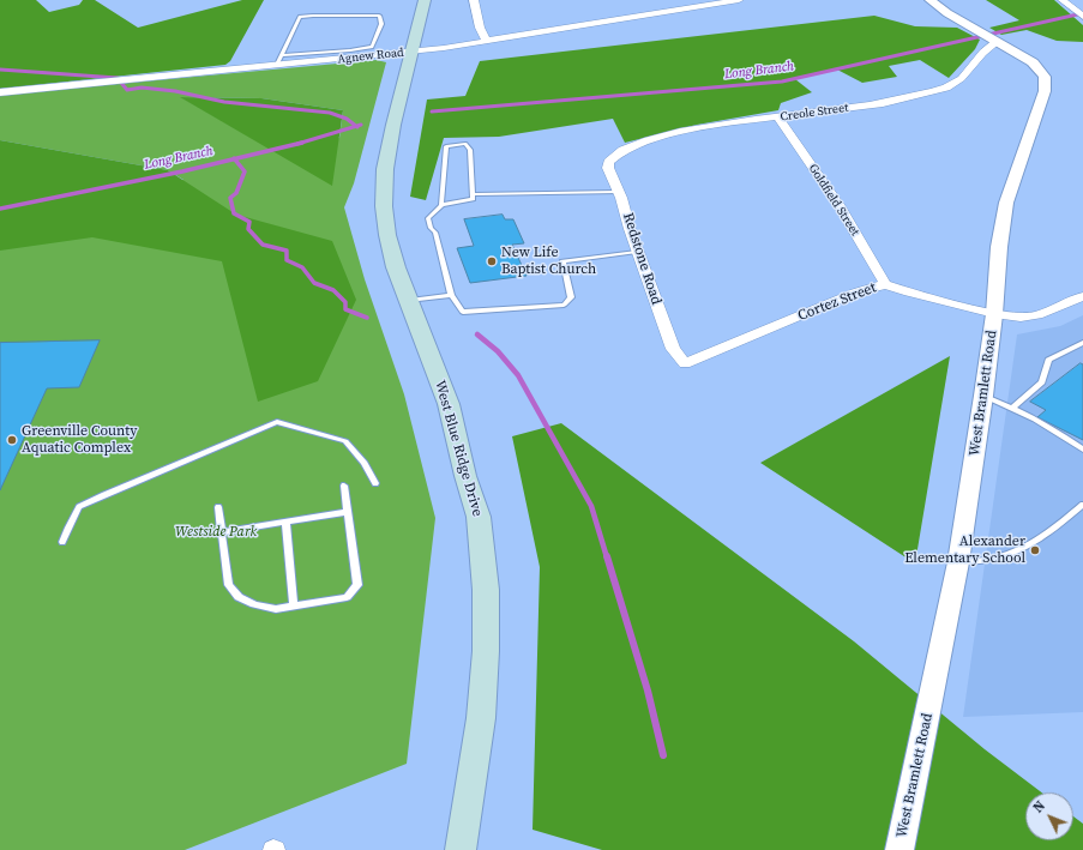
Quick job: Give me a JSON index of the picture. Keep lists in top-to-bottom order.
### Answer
{
  "streets": {
    "main road": ["West Blue Ridge Drive"],
    "street": [
      "Agnew Road",
      "Creole Street",
      "Goldfield Street",
      "Redstone Road",
      "Cortez Street",
      "West Bramlett Road"
    ]
  },
  "crossings": [
    ["Agnew Road", "West Blue Ridge Drive"],
    ["Creole Street", "Goldfield Street"],
    ["Creole Street", "Redstone Road"],
    ["Creole Street", "West Bramlett Road"],
    ["Goldfield Street", "Cortez Street"],
    ["Redstone Road", "Cortez Street"],
    ["Cortez Street", "West Bramlett Road"]
  ],
  "water": ["Long Branch"],
  "parks": ["Westside Park"],
  "places": ["New Life Baptist Church", "Greenville County Aquatic Complex", "Alexander Elementary School"],
  "north": "top left"
}
